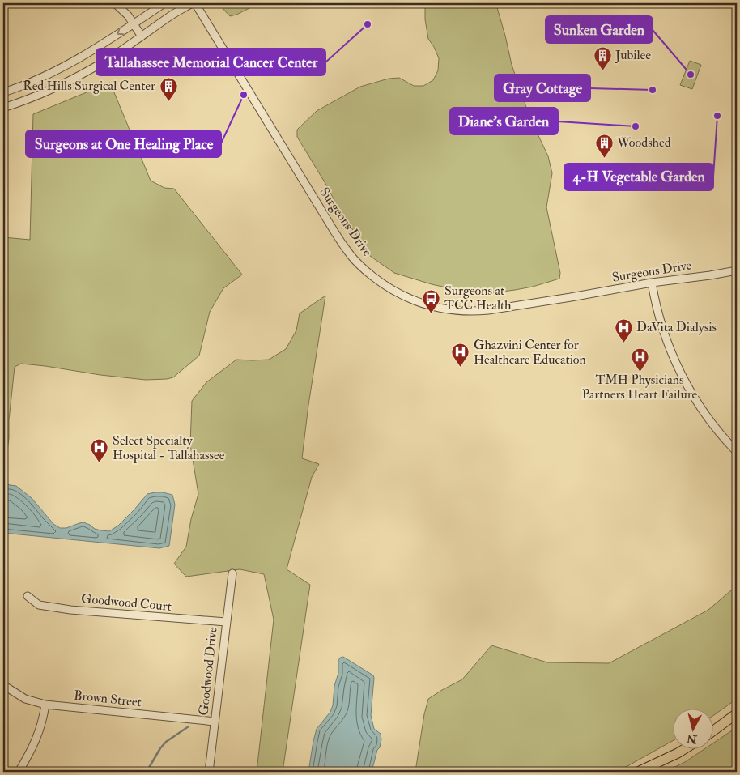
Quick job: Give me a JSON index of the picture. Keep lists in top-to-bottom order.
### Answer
{
  "streets": {
    "street": [
      "Surgeons Drive",
      "Goodwood Court",
      "Goodwood Drive",
      "Brown Street"
    ]
  },
  "crossings": [
    ["Goodwood Court", "Goodwood Drive"],
    ["Goodwood Drive", "Brown Street"]
  ],
  "places": {
    "other": [
      "Tallahassee Memorial Cancer Center",
      "Sunken Garden",
      "Gray Cottage",
      "Surgeons at One Healing Place",
      "4-H Vegetable Garden",
      "Diane's Garden"
    ],
    "building": ["Jubilee", "Red Hills Surgical Center", "Woodshed"],
    "bus stop": ["Surgeons at TCC Health"],
    "hospital": [
      "DaVita Dialysis",
      "Ghazvini Center for Healthcare Education",
      "TMH Physicians Partners Heart Failure",
      "Select Specialty Hospital - Tallahassee"
    ]
  },
  "north": "bottom"
}
